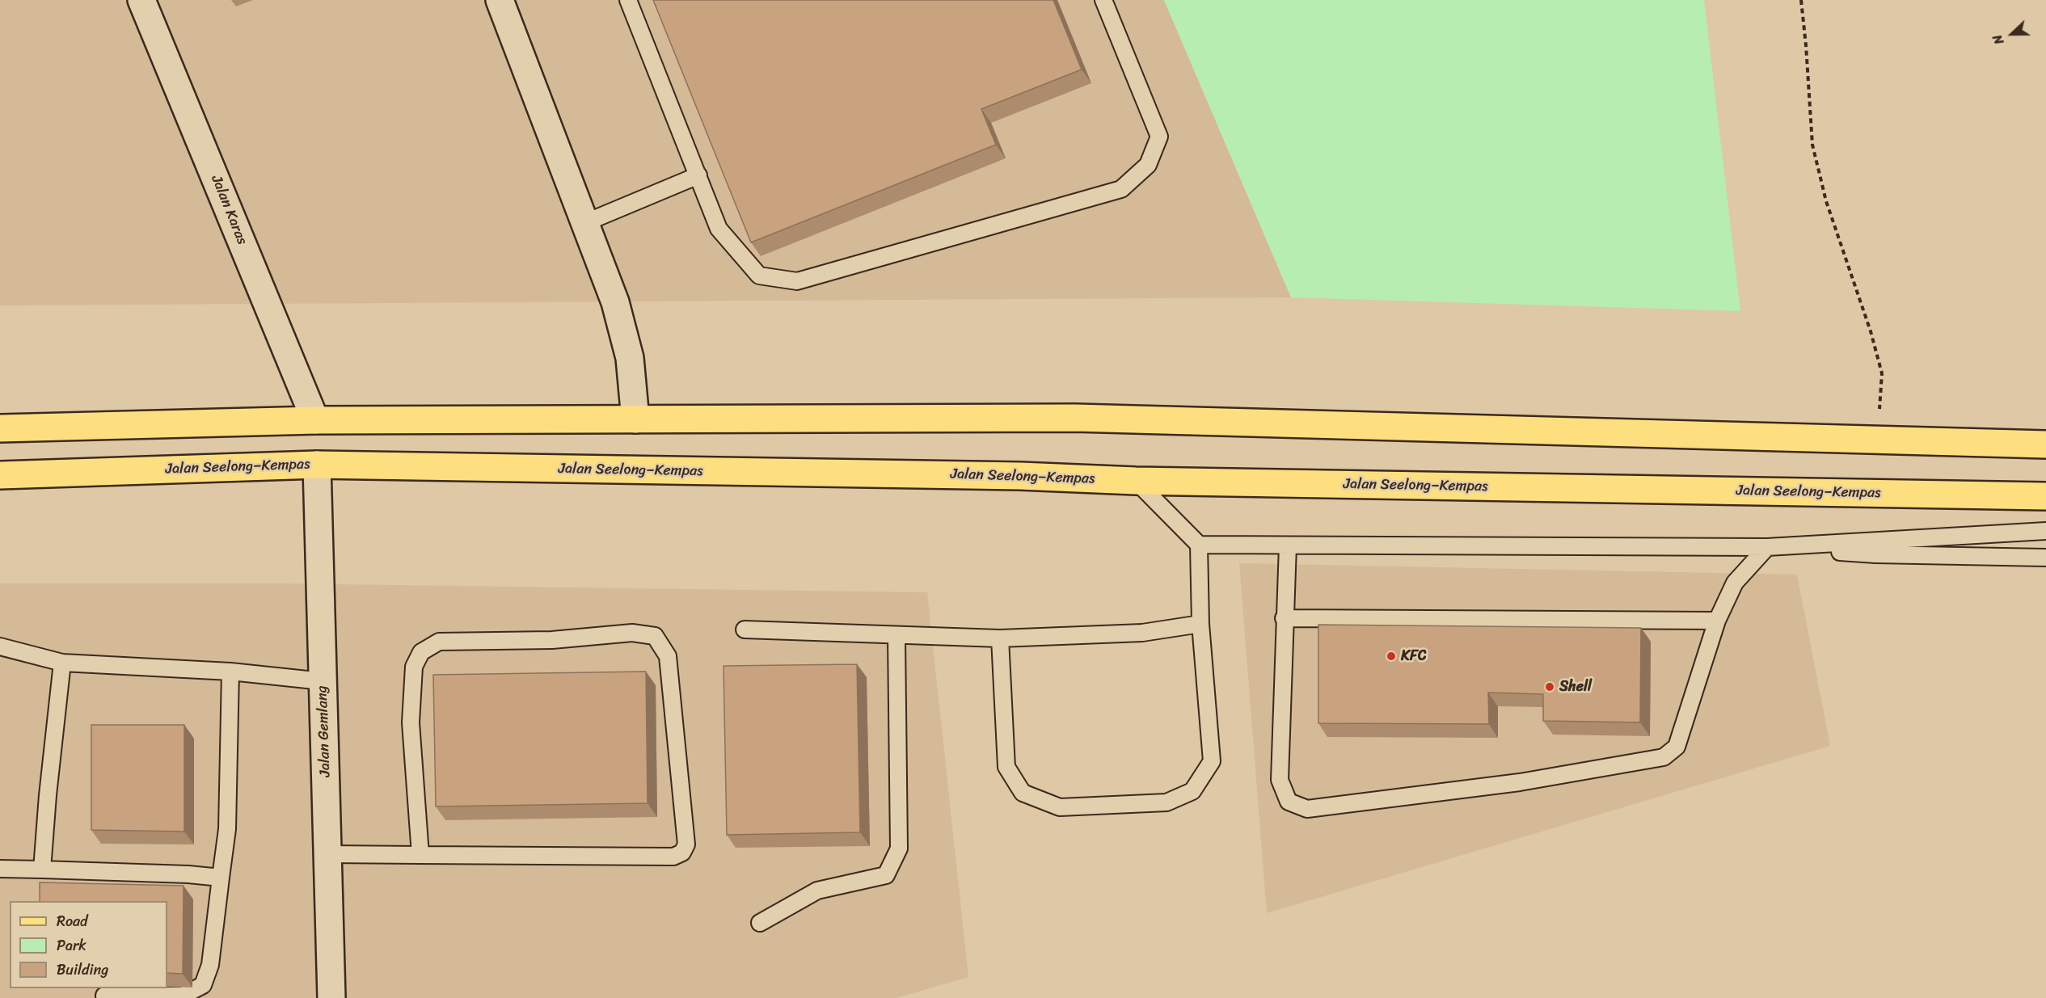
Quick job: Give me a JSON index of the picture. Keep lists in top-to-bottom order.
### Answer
{
  "streets": {
    "main road": ["Jalan Seelong–Kempas"],
    "street": ["Jalan Karas", "Jalan Gemlang"]
  },
  "crossings": [
    ["Jalan Seelong–Kempas", "Jalan Gemlang"]
  ],
  "places": ["KFC", "Shell"],
  "legend": ["Road", "Park", "Building"],
  "north": "left"
}
